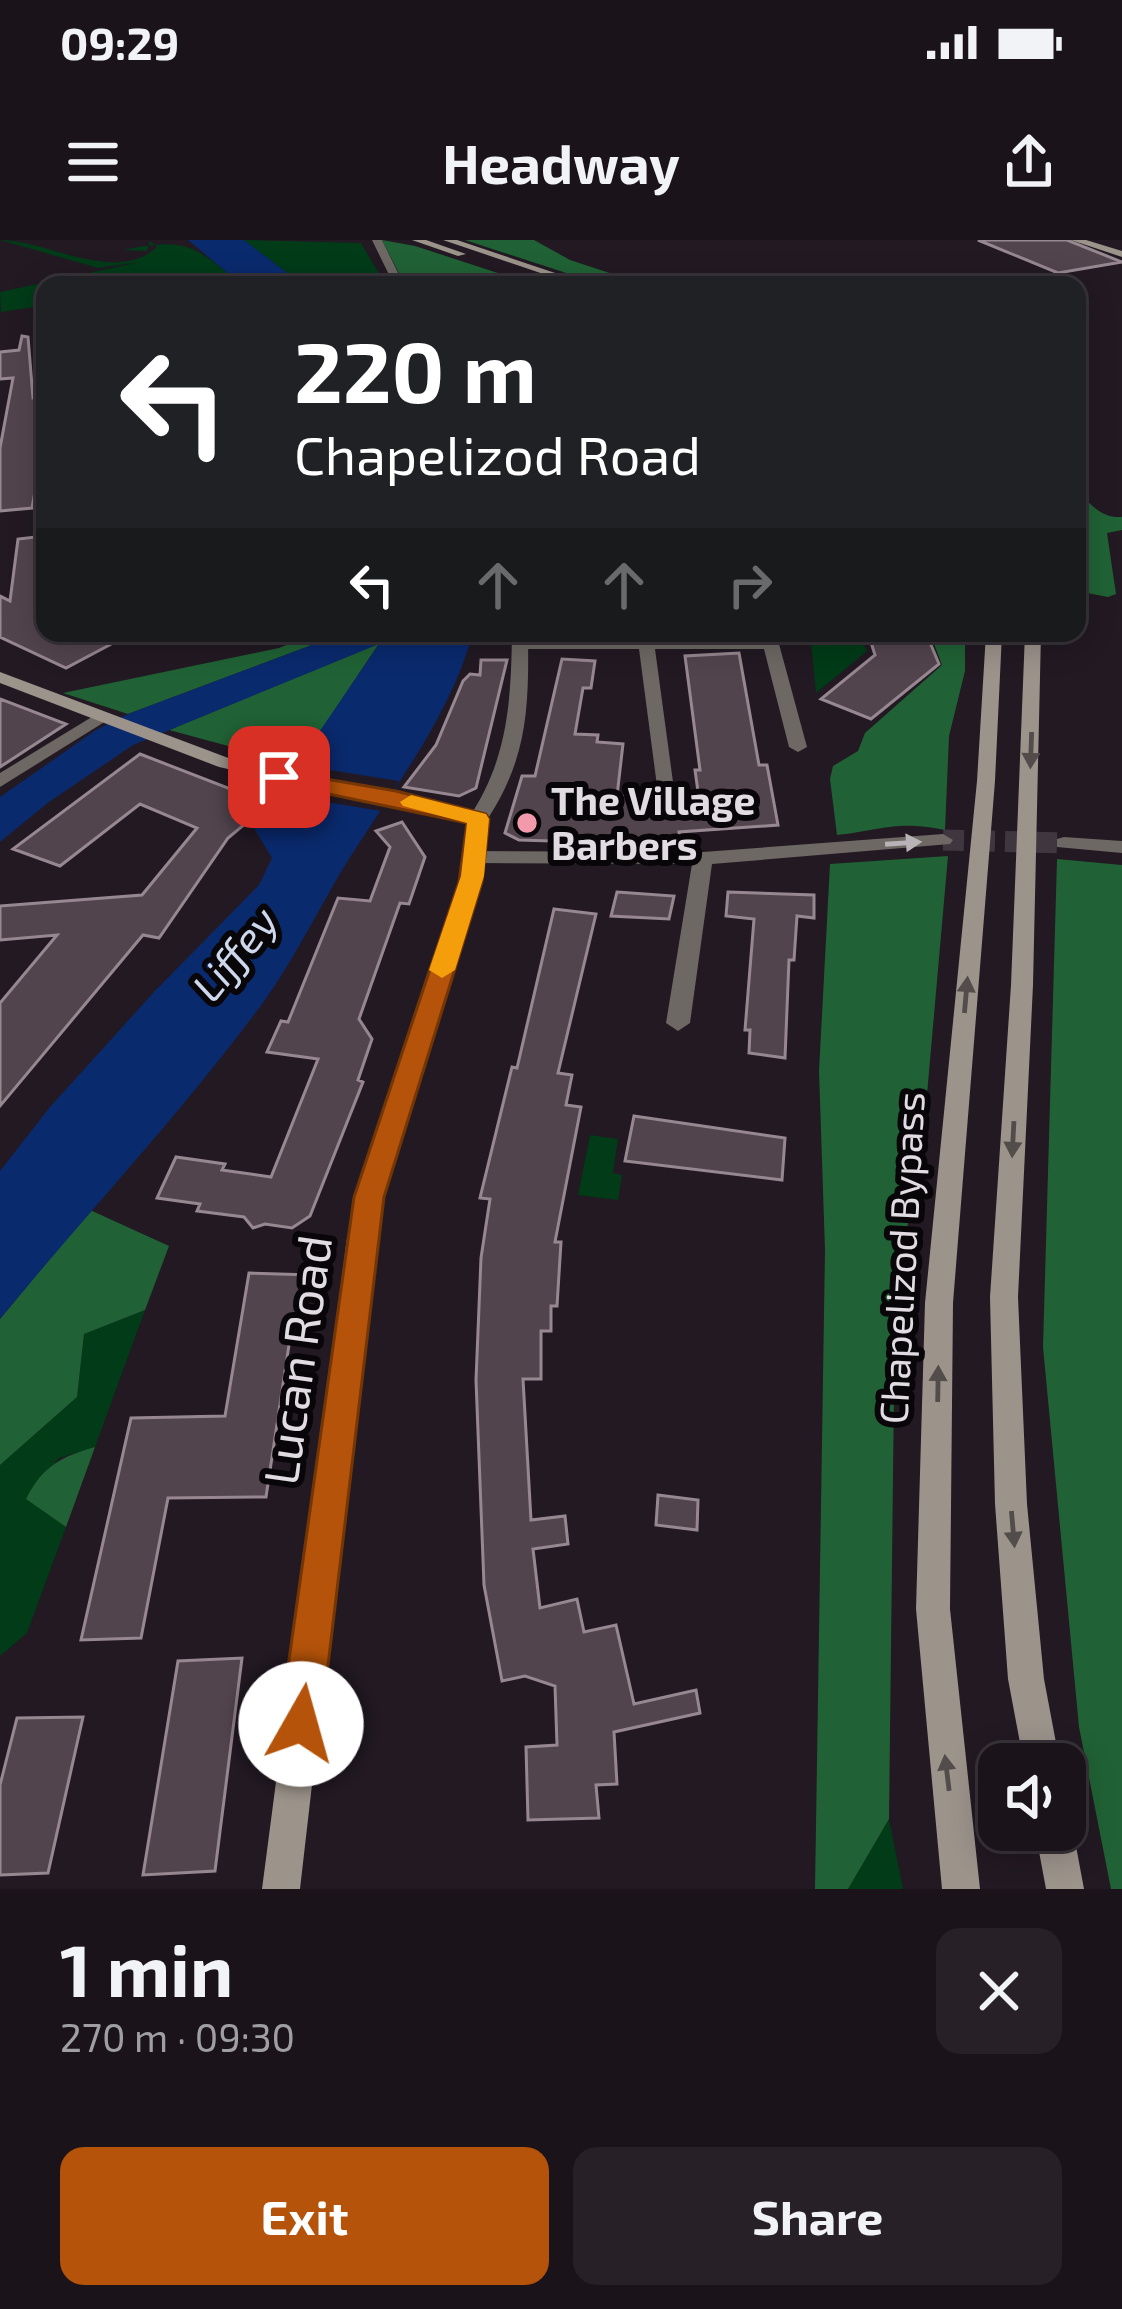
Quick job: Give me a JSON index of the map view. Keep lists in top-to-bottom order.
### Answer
{
  "streets": {
    "main road": ["Chapelizod Bypass", "Lucan Road"]
  },
  "water": ["Liffey"],
  "places": ["The Village Barbers"],
  "page": {
    "status": "09:29",
    "header": "Headway",
    "turn": ["220 m", "Chapelizod Road"],
    "heading": ["1 min", "270 m · 09:30"],
    "buttons": ["Exit", "Share"]
  }
}
